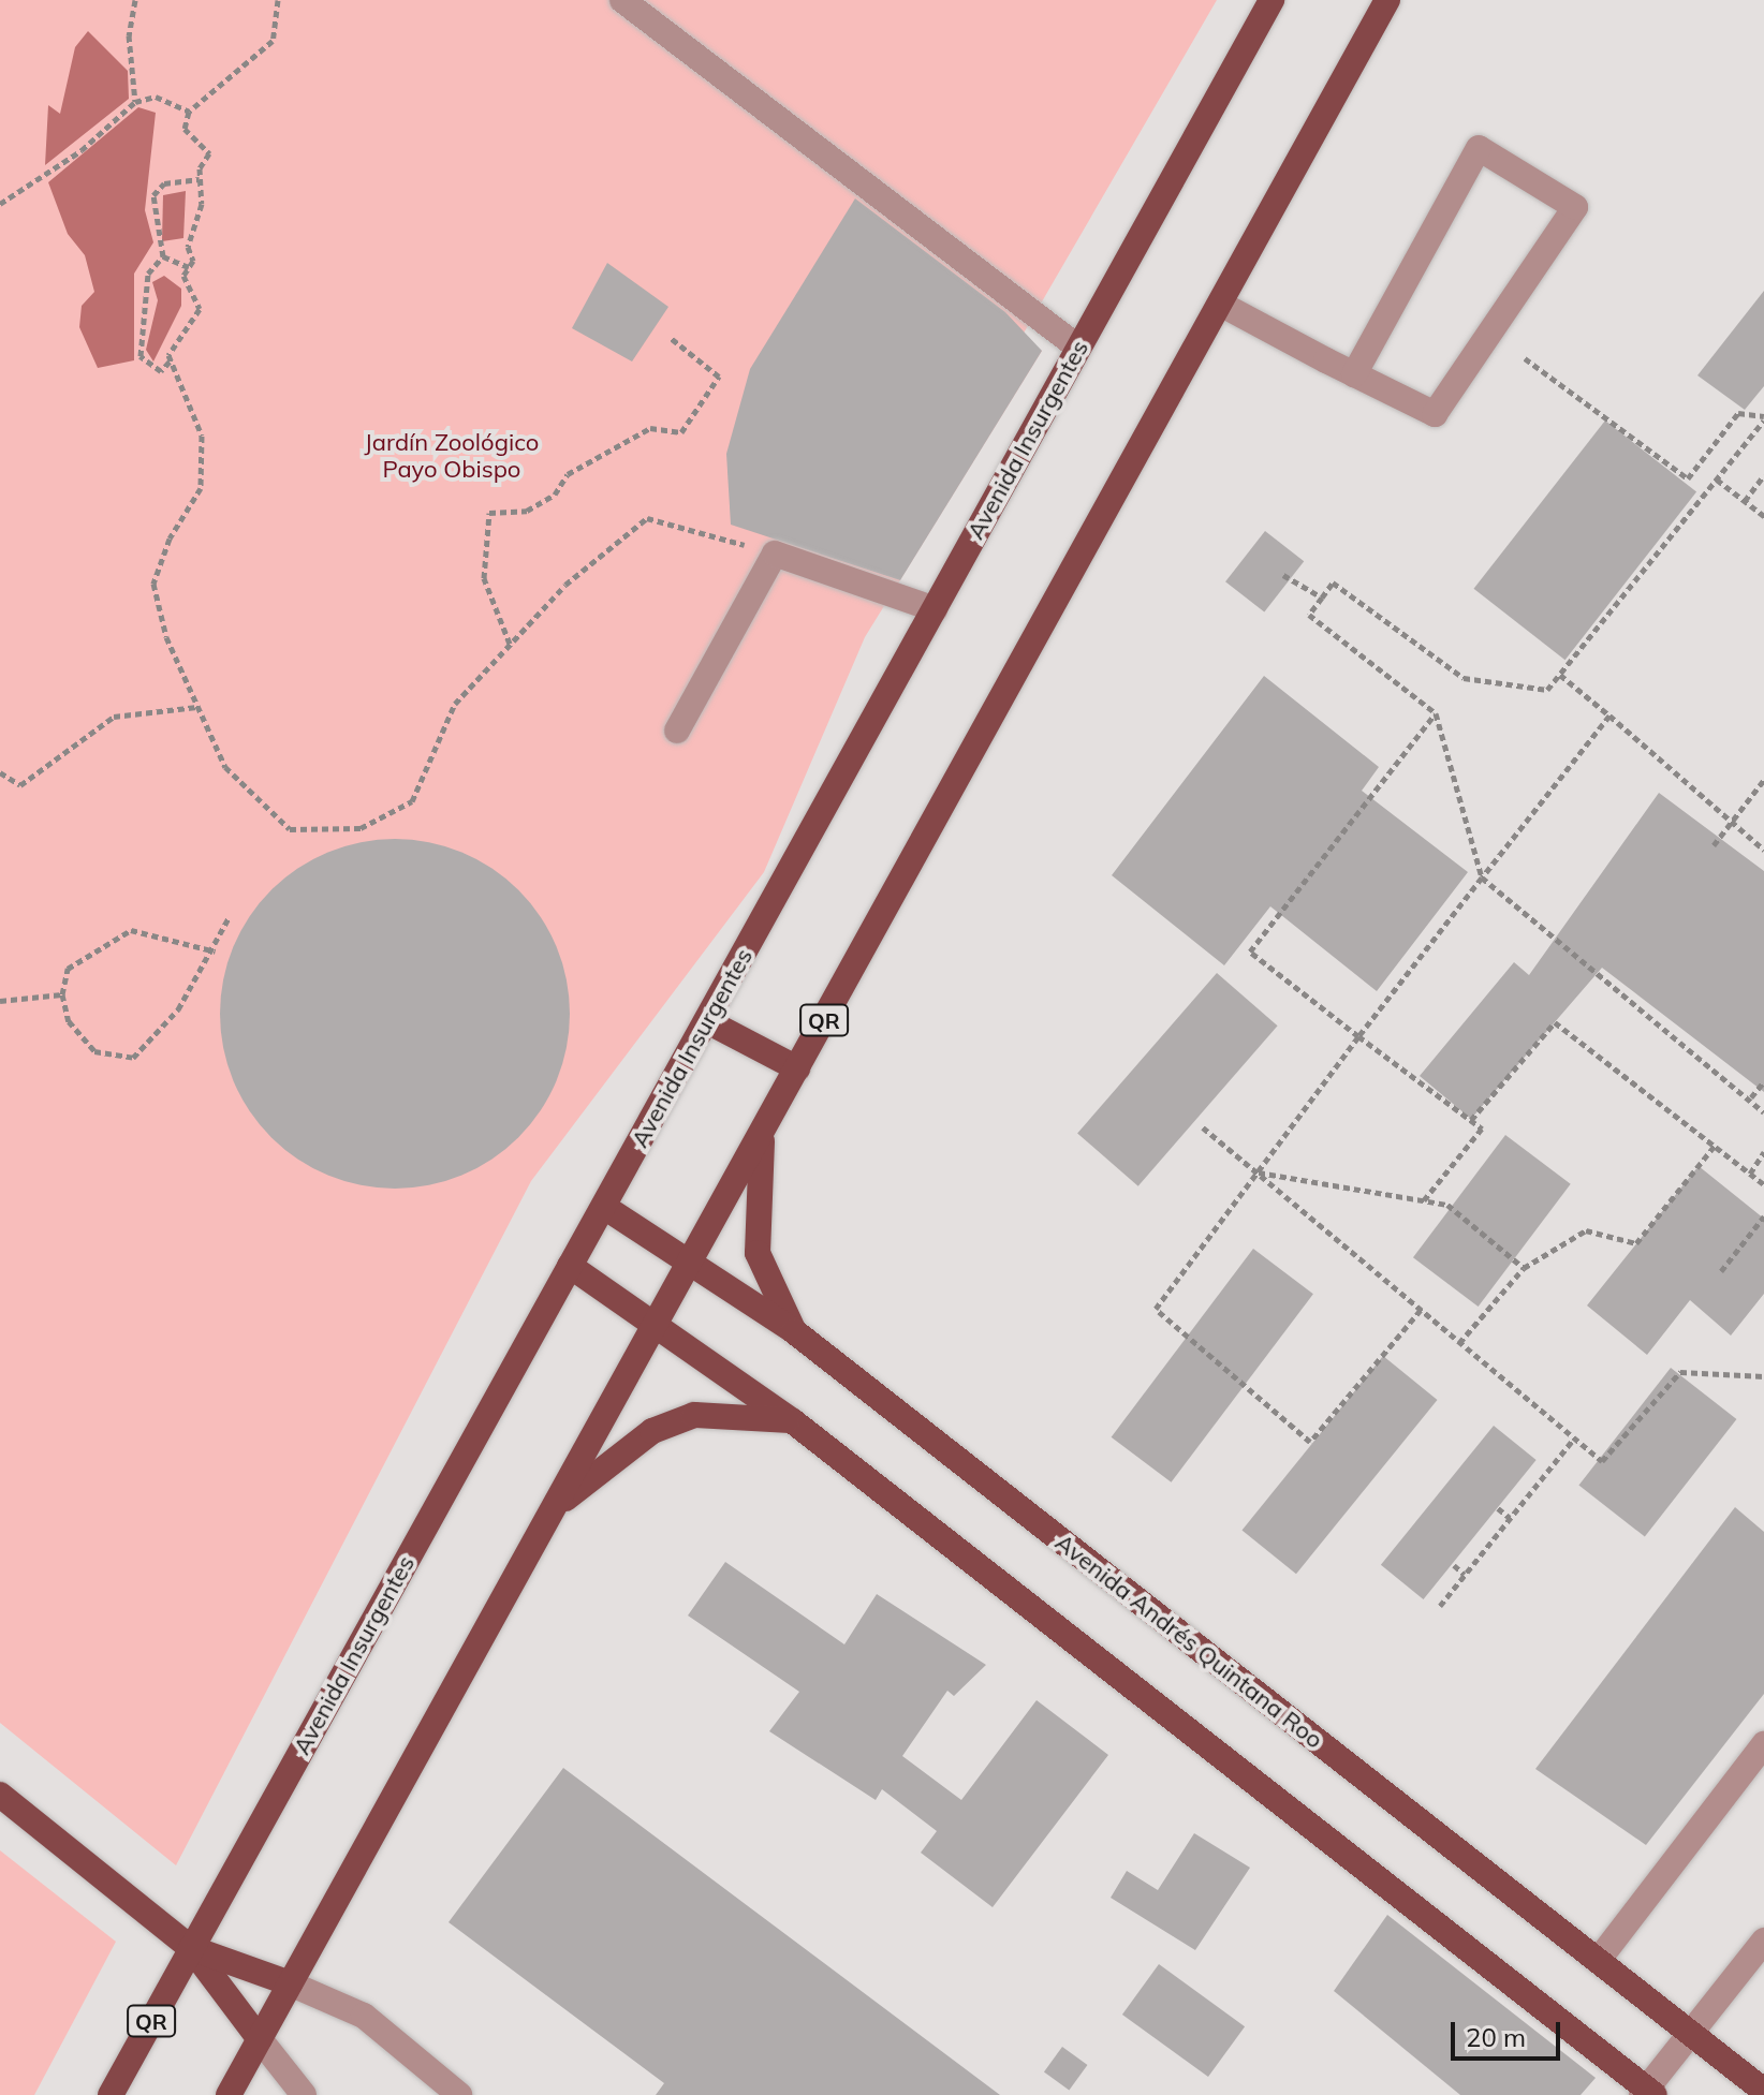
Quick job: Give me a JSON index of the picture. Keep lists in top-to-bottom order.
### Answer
{
  "streets": {
    "main road": ["Avenida Insurgentes", "QR", "Avenida Andrés Quintana Roo"]
  },
  "crossings": [
    ["Avenida Insurgentes", "Avenida Andrés Quintana Roo"],
    ["QR", "Avenida Andrés Quintana Roo"]
  ],
  "parks": ["Jardín Zoológico Payo Obispo"],
  "scale_bar": "20 m"
}
